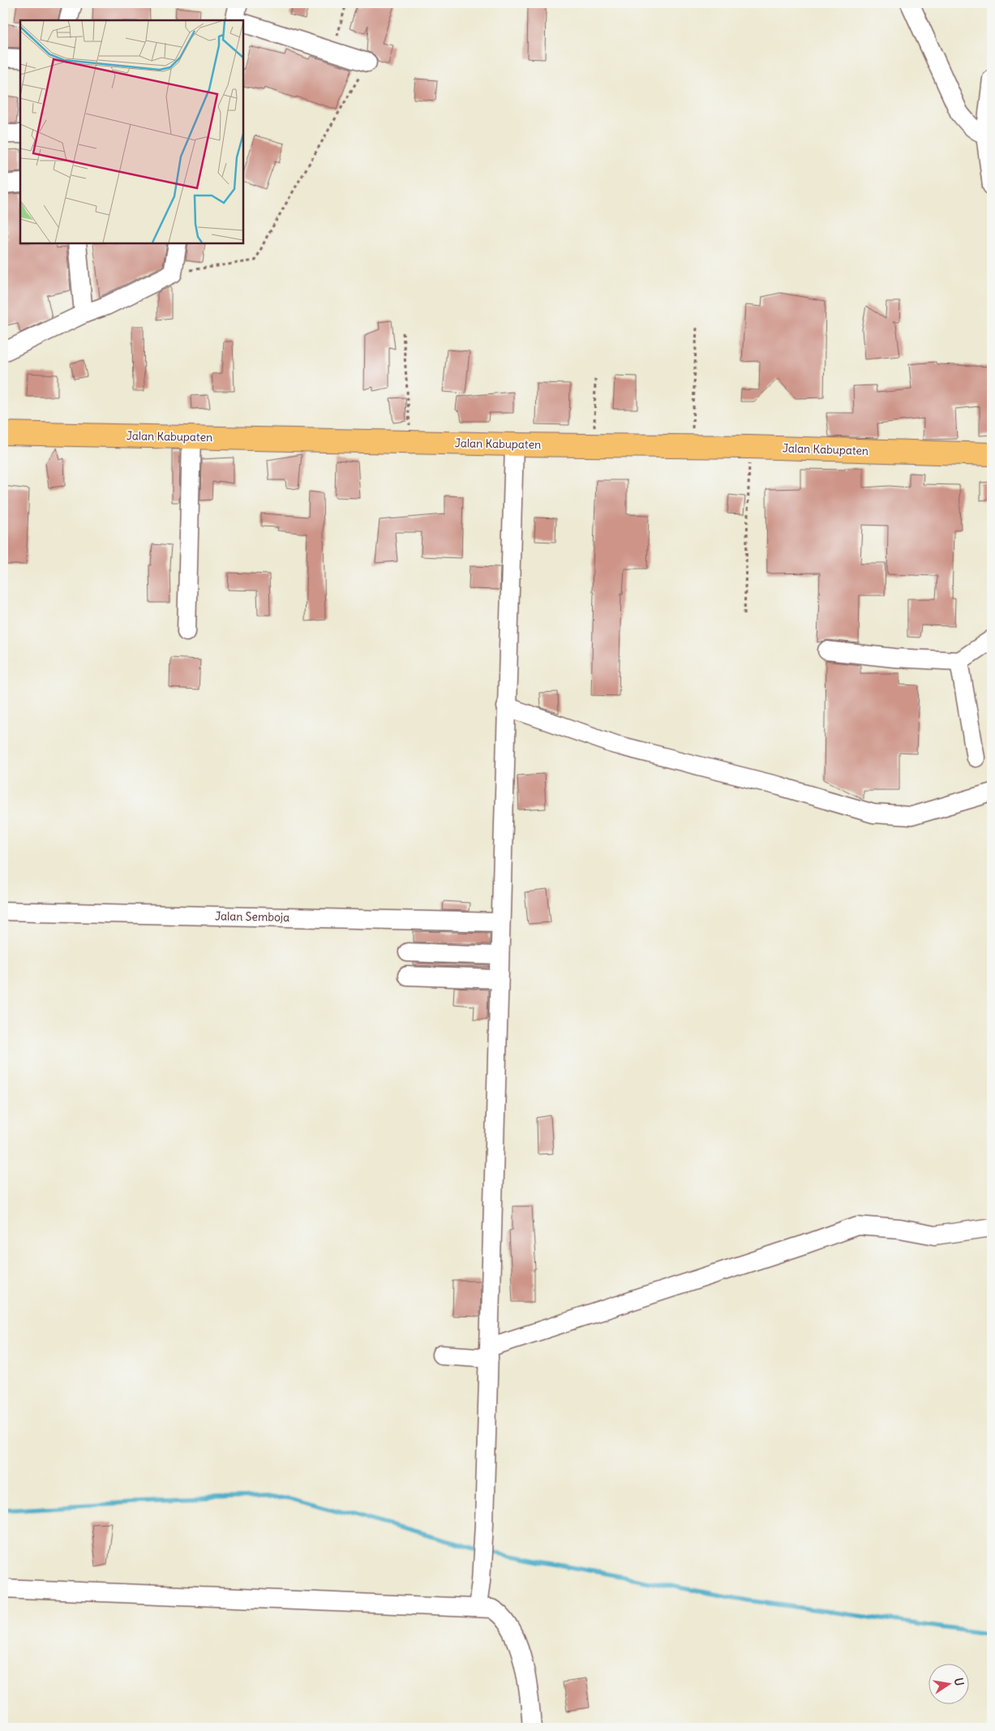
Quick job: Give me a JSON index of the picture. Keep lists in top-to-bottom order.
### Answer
{
  "streets": {
    "main road": ["Jalan Kabupaten"],
    "street": ["Jalan Semboja"]
  },
  "north": "right"
}
